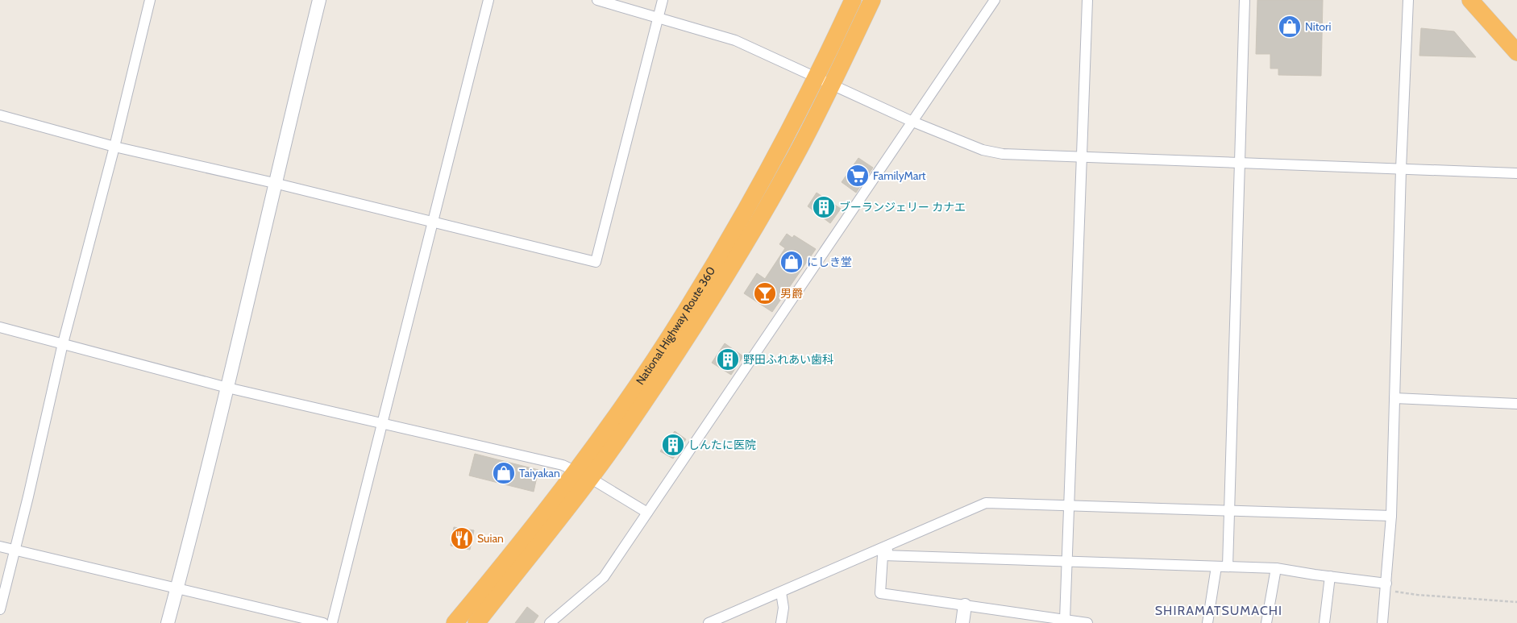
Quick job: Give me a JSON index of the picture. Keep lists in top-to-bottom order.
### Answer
{
  "streets": {
    "highway": ["National Highway Route 360"]
  },
  "districts": ["SHIRAMATSUMACHI"],
  "places": {
    "shop": ["Nitori", "にしき堂", "Taiyakan"],
    "supermarket": ["FamilyMart"],
    "building": ["ブーランジェリー カナエ", "野田ふれあい歯科", "しんたに医院"],
    "bar": ["男爵"],
    "restaurant": ["Suian"]
  }
}
